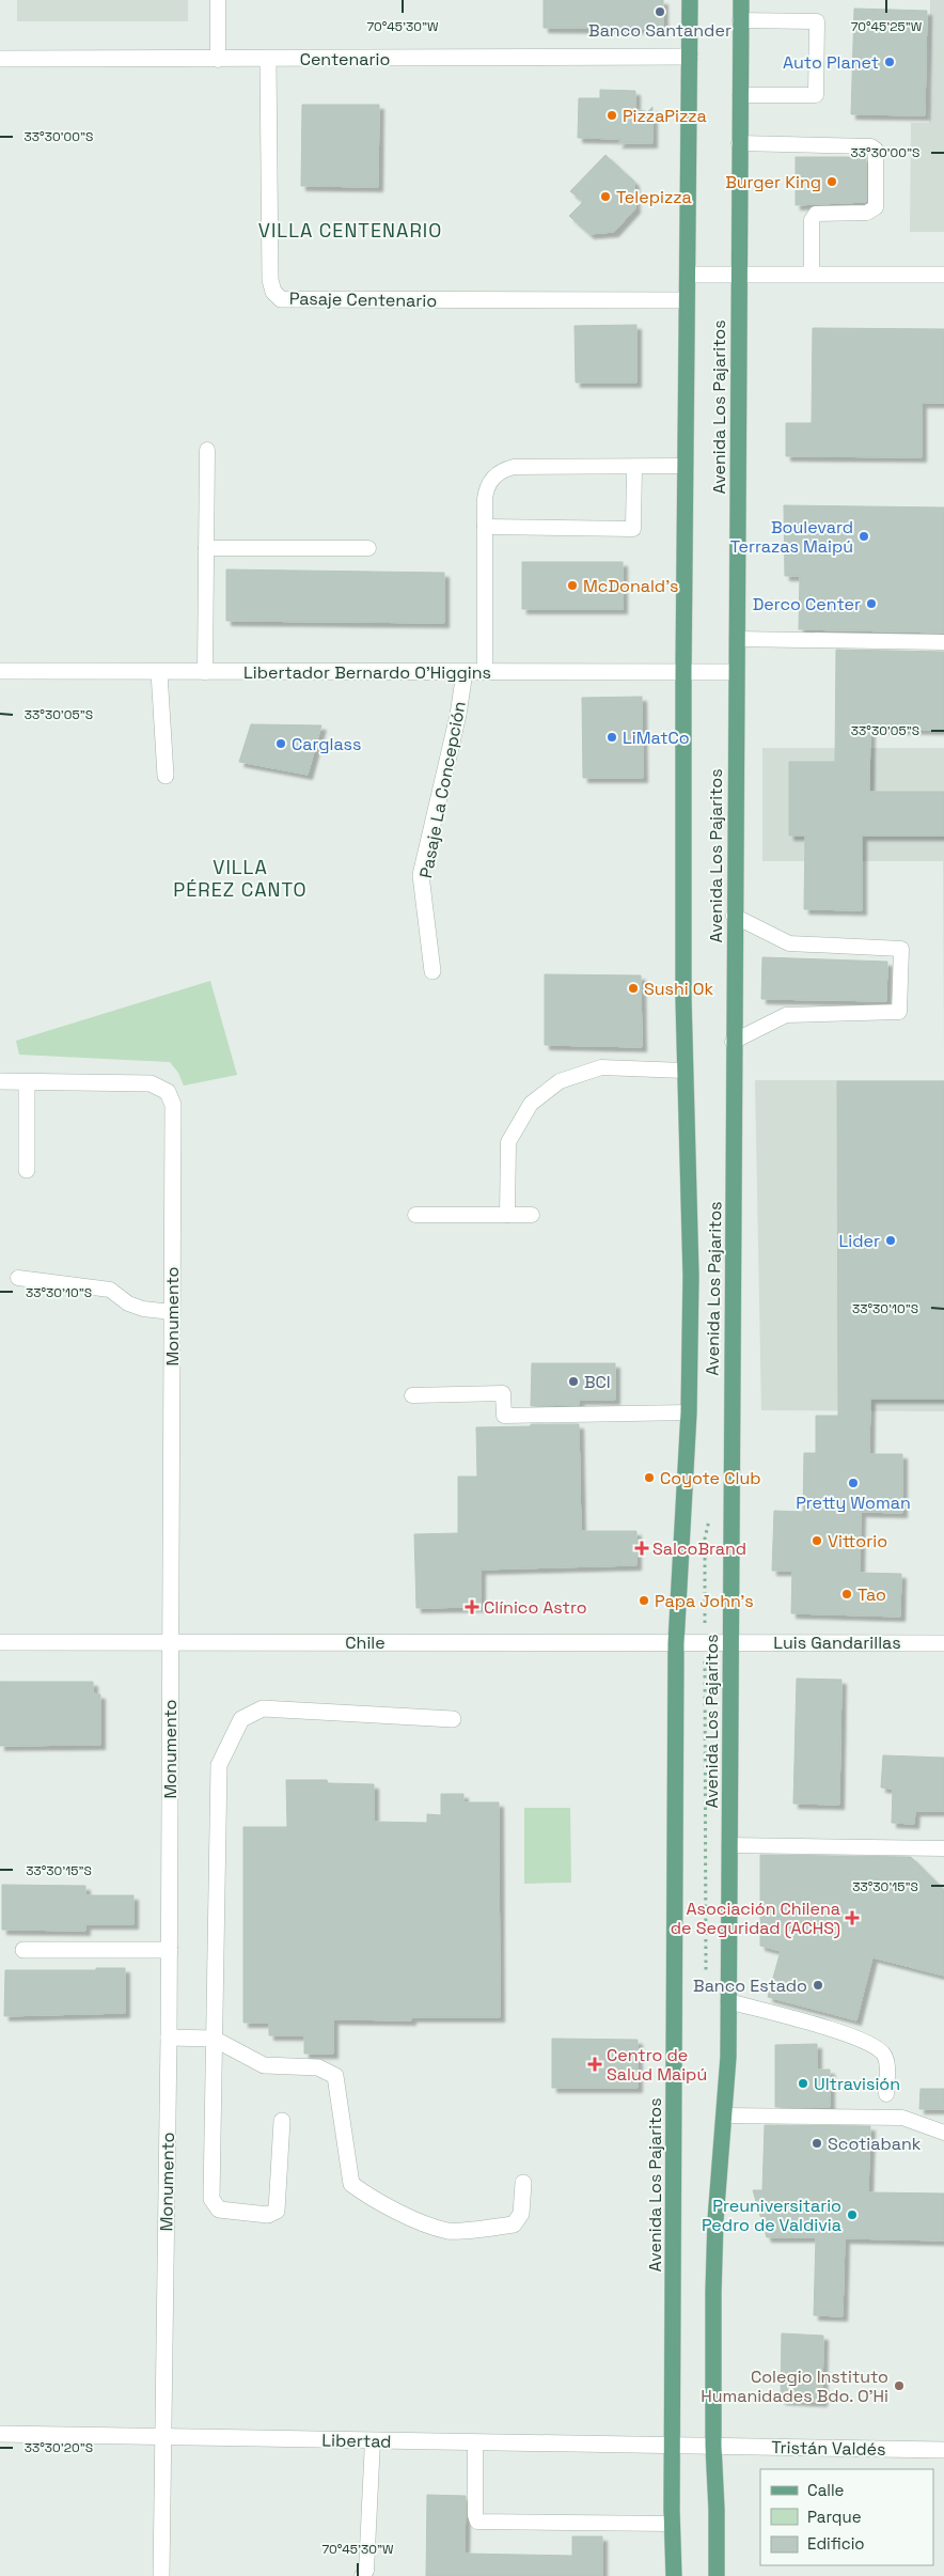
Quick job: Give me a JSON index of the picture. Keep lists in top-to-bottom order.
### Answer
{
  "streets": {
    "main road": ["Avenida Los Pajaritos"],
    "street": [
      "Centenario",
      "Pasaje Centenario",
      "Libertador Bernardo O'Higgins",
      "Pasaje La Concepción",
      "Monumento",
      "Chile",
      "Luis Gandarillas",
      "Libertad",
      "Tristán Valdés"
    ]
  },
  "crossings": [
    ["Centenario", "Pasaje Centenario"],
    ["Centenario", "Avenida Los Pajaritos"],
    ["Pasaje Centenario", "Avenida Los Pajaritos"],
    ["Avenida Los Pajaritos", "Libertador Bernardo O'Higgins"],
    ["Avenida Los Pajaritos", "Chile"],
    ["Avenida Los Pajaritos", "Luis Gandarillas"],
    ["Avenida Los Pajaritos", "Libertad"],
    ["Avenida Los Pajaritos", "Tristán Valdés"],
    ["Libertador Bernardo O'Higgins", "Pasaje La Concepción"],
    ["Monumento", "Chile"],
    ["Monumento", "Libertad"],
    ["Chile", "Luis Gandarillas"],
    ["Libertad", "Tristán Valdés"]
  ],
  "districts": ["VILLA CENTENARIO", "VILLA PÉREZ CANTO"],
  "places": {
    "other": [
      "Banco Santander",
      "Auto Planet",
      "PizzaPizza",
      "Burger King",
      "Telepizza",
      "Boulevard Terrazas Maipú",
      "McDonald's",
      "Derco Center",
      "LiMatCo",
      "Carglass",
      "Sushi Ok",
      "Lider",
      "BCI",
      "Coyote Club",
      "Pretty Woman",
      "Vittorio",
      "Tao",
      "Papa John's",
      "Banco Estado",
      "Ultravisión",
      "Scotiabank",
      "Preuniversitario Pedro de Valdivia",
      "Colegio Instituto Humanidades Bdo. O'Hi"
    ],
    "health": [
      "SalcoBrand",
      "Clínico Astro",
      "Asociación Chilena de Seguridad (ACHS)",
      "Centro de Salud Maipú"
    ]
  },
  "legend": ["Calle", "Parque", "Edificio"],
  "coordinates": [
    "70°45'30\"W",
    "70°45'25\"W",
    "33°30'00\"S",
    "33°30'05\"S",
    "33°30'10\"S",
    "33°30'15\"S",
    "33°30'20\"S"
  ]
}
